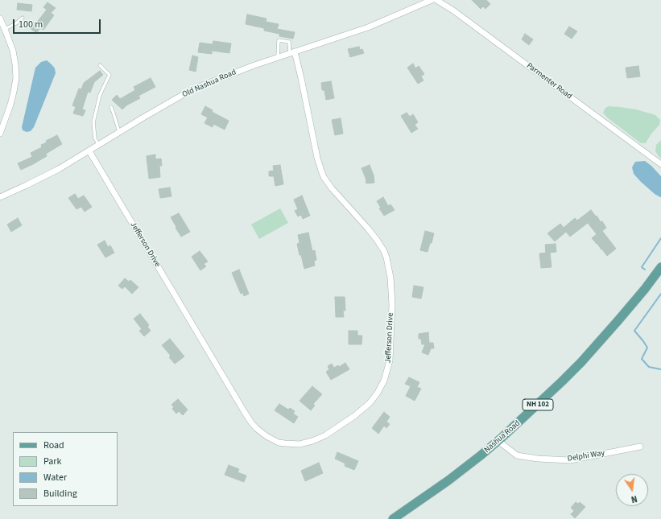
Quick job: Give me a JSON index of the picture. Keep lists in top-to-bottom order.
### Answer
{
  "streets": {
    "main road": ["NH 102", "Nashua Road"],
    "street": [
      "Parmenter Road",
      "Old Nashua Road",
      "Jefferson Drive",
      "Delphi Way"
    ]
  },
  "crossings": [
    ["Old Nashua Road", "Jefferson Drive"],
    ["Nashua Road", "Delphi Way"]
  ],
  "legend": [
    "Road",
    "Park",
    "Water",
    "Building"
  ],
  "scale_bar": "100 m",
  "north": "bottom"
}
